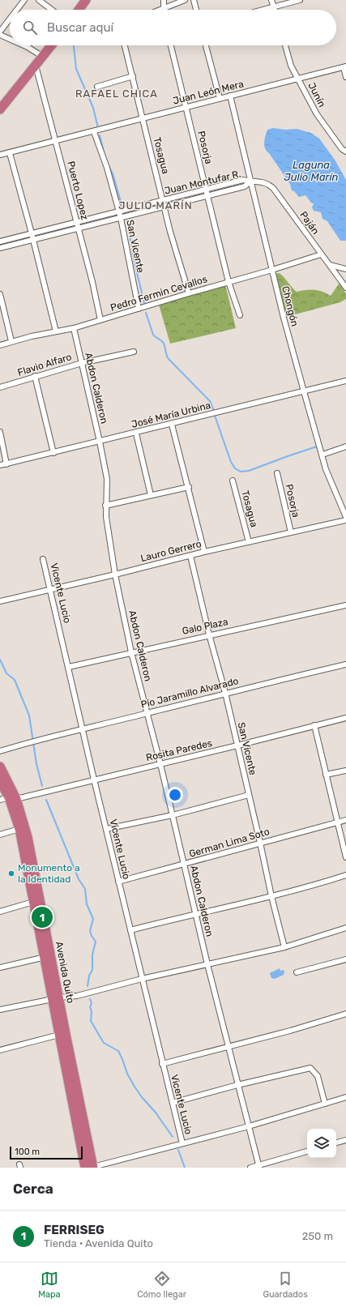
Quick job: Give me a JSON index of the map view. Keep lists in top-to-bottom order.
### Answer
{
  "streets": {
    "highway": ["Avenida Quito"],
    "street": [
      "Juan León Mera",
      "Junín",
      "Posorja",
      "Tosagua",
      "Juan Montufar R.",
      "Puerto Lopez",
      "Paján",
      "San Vicente",
      "Pedro Fermin Cevallos",
      "Chongón",
      "Flavio Alfaro",
      "Abdon Calderon",
      "José María Urbina",
      "Lauro Gerrero",
      "Vicente Lucio",
      "Galo Plaza",
      "Pío Jaramillo Alvarado",
      "Rosita Paredes",
      "German Lima Soto"
    ]
  },
  "crossings": [
    ["Juan León Mera", "Junín"],
    ["Juan León Mera", "Posorja"],
    ["Juan León Mera", "Tosagua"],
    ["Juan León Mera", "Puerto Lopez"],
    ["Juan León Mera", "San Vicente"],
    ["Juan León Mera", "Chongón"],
    ["Posorja", "Juan Montufar R."],
    ["Posorja", "Pedro Fermin Cevallos"],
    ["Posorja", "Lauro Gerrero"],
    ["Tosagua", "Juan Montufar R."],
    ["Tosagua", "Pedro Fermin Cevallos"],
    ["Tosagua", "Lauro Gerrero"],
    ["Juan Montufar R.", "Puerto Lopez"],
    ["Juan Montufar R.", "Paján"],
    ["Juan Montufar R.", "San Vicente"],
    ["Juan Montufar R.", "Chongón"],
    ["Puerto Lopez", "Pedro Fermin Cevallos"],
    ["Paján", "Pedro Fermin Cevallos"],
    ["Paján", "Chongón"],
    ["San Vicente", "Pedro Fermin Cevallos"],
    ["San Vicente", "Lauro Gerrero"],
    ["San Vicente", "Galo Plaza"],
    ["San Vicente", "Pío Jaramillo Alvarado"],
    ["San Vicente", "Rosita Paredes"],
    ["San Vicente", "German Lima Soto"],
    ["Pedro Fermin Cevallos", "Chongón"],
    ["Pedro Fermin Cevallos", "Abdon Calderon"],
    ["Chongón", "José María Urbina"],
    ["Flavio Alfaro", "Abdon Calderon"],
    ["Abdon Calderon", "José María Urbina"],
    ["Abdon Calderon", "Lauro Gerrero"],
    ["Abdon Calderon", "Galo Plaza"],
    ["Abdon Calderon", "Pío Jaramillo Alvarado"],
    ["Abdon Calderon", "Rosita Paredes"],
    ["Abdon Calderon", "German Lima Soto"],
    ["Lauro Gerrero", "Vicente Lucio"],
    ["Vicente Lucio", "Galo Plaza"],
    ["Vicente Lucio", "Pío Jaramillo Alvarado"],
    ["Vicente Lucio", "Rosita Paredes"],
    ["Vicente Lucio", "German Lima Soto"],
    ["Rosita Paredes", "Avenida Quito"]
  ],
  "districts": ["RAFAEL CHICA", "JULIO MARÍN"],
  "water": ["Laguna Julio Marín"],
  "places": ["Monumento a la Identidad"],
  "scale_bar": "100 m",
  "page": {
    "search": "Buscar aquí",
    "pins": "1",
    "scale": "100 m",
    "heading": "Cerca",
    "list": [
      {
        "mark": "1",
        "name": "FERRISEG",
        "note": "Tienda · Avenida Quito",
        "value": "250 m"
      }
    ],
    "nav": ["Mapa", "Cómo llegar", "Guardados"]
  }
}
